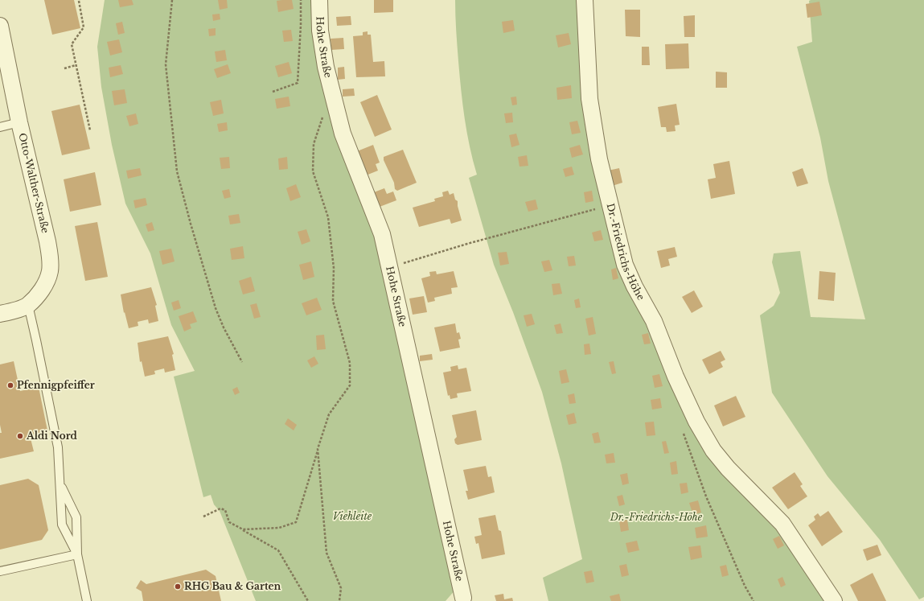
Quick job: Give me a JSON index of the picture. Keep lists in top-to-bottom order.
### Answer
{
  "streets": {
    "street": ["Hohe Straße", "Otto-Walther-Straße", "Dr.-Friedrichs-Höhe"]
  },
  "parks": ["Viehleite", "Dr.-Friedrichs-Höhe"],
  "places": ["Pfennigpfeiffer", "Aldi Nord", "RHG Bau & Garten"]
}
